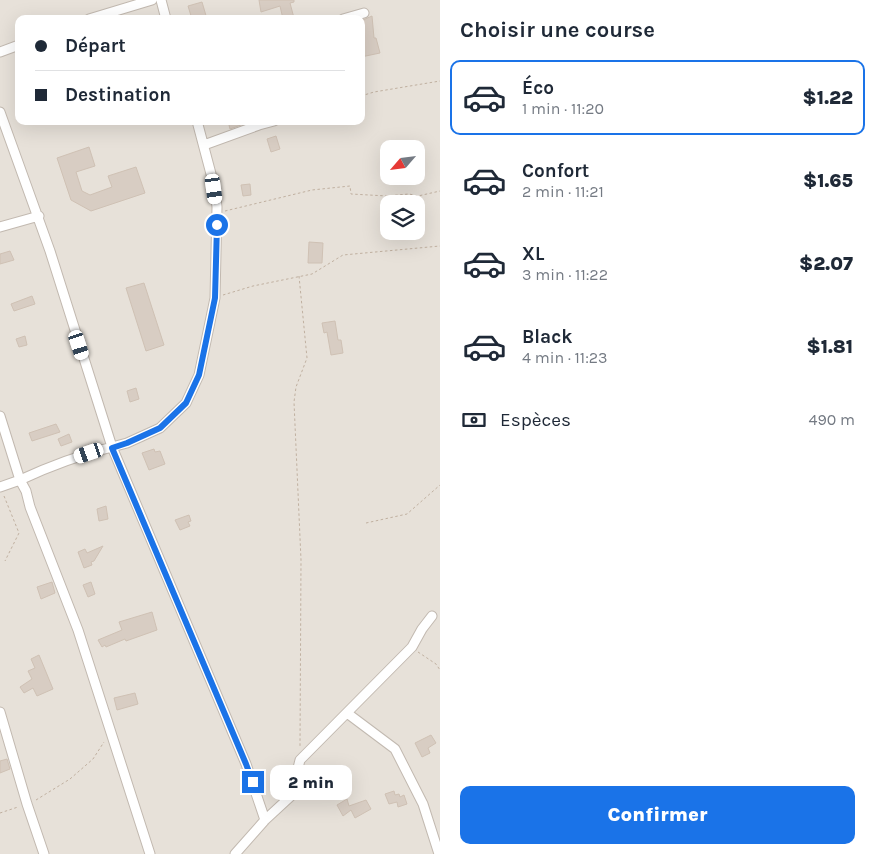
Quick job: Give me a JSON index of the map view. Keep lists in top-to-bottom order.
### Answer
{
  "north": "bottom left",
  "page": {
    "heading": "Choisir une course",
    "banner": ["Départ", "Destination"],
    "list": [
      {
        "name": "Éco",
        "note": "1 min · 11:20",
        "value": "$1.22"
      },
      {
        "name": "Confort",
        "note": "2 min · 11:21",
        "value": "$1.65"
      },
      {
        "name": "XL",
        "note": "3 min · 11:22",
        "value": "$2.07"
      },
      {
        "name": "Black",
        "note": "4 min · 11:23",
        "value": "$1.81"
      }
    ],
    "pay": ["Espèces", "490 m"],
    "bubble": "2 min",
    "buttons": "Confirmer"
  }
}
